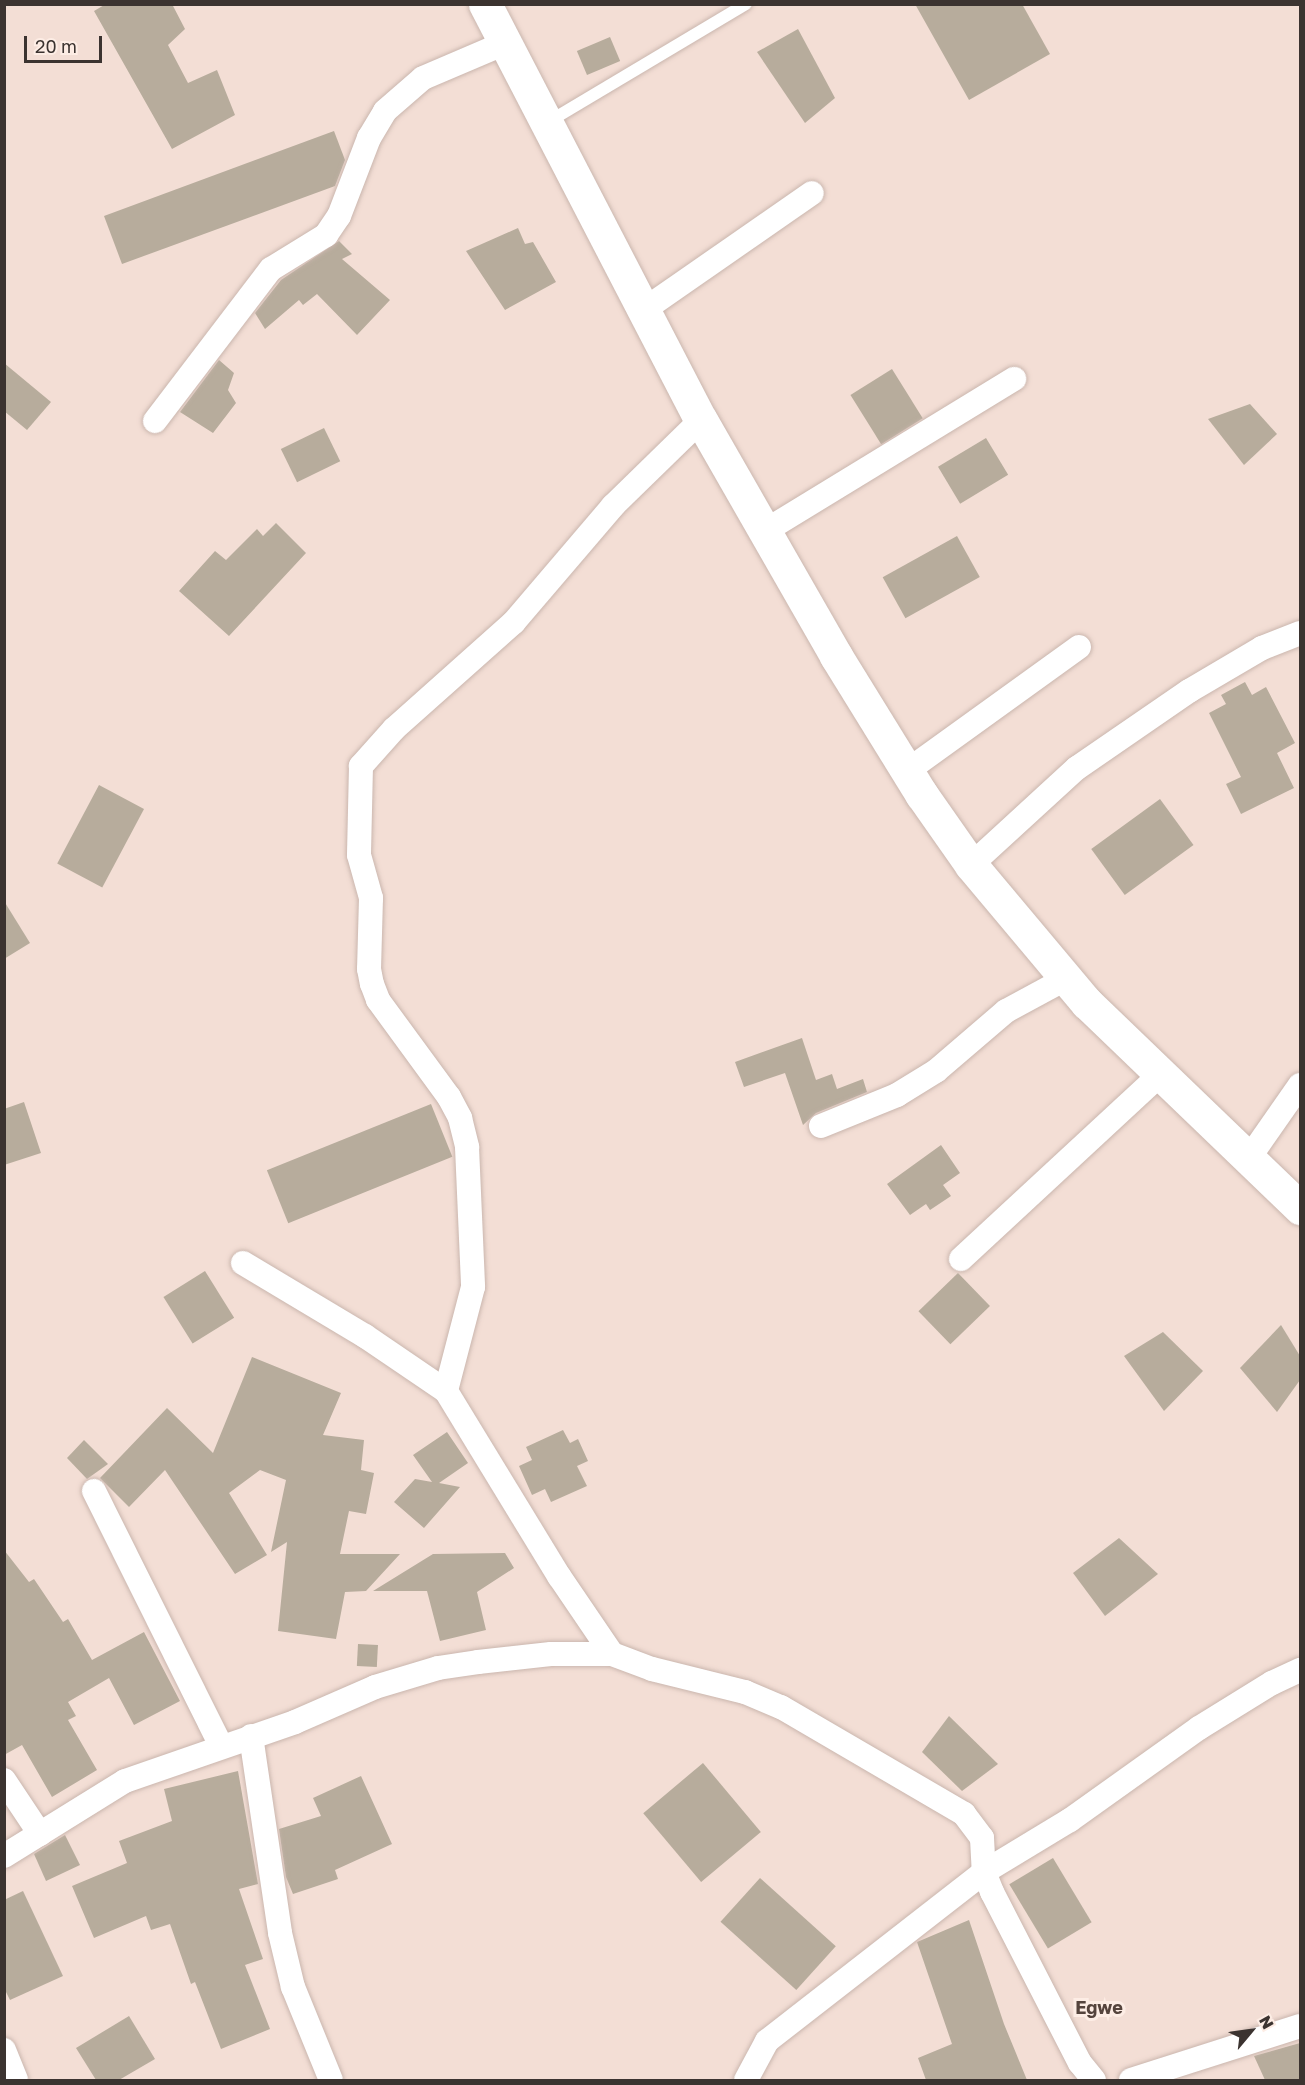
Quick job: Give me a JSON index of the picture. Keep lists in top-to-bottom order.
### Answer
{
  "districts": ["Egwe"],
  "scale_bar": "20 m",
  "north": "top right"
}
